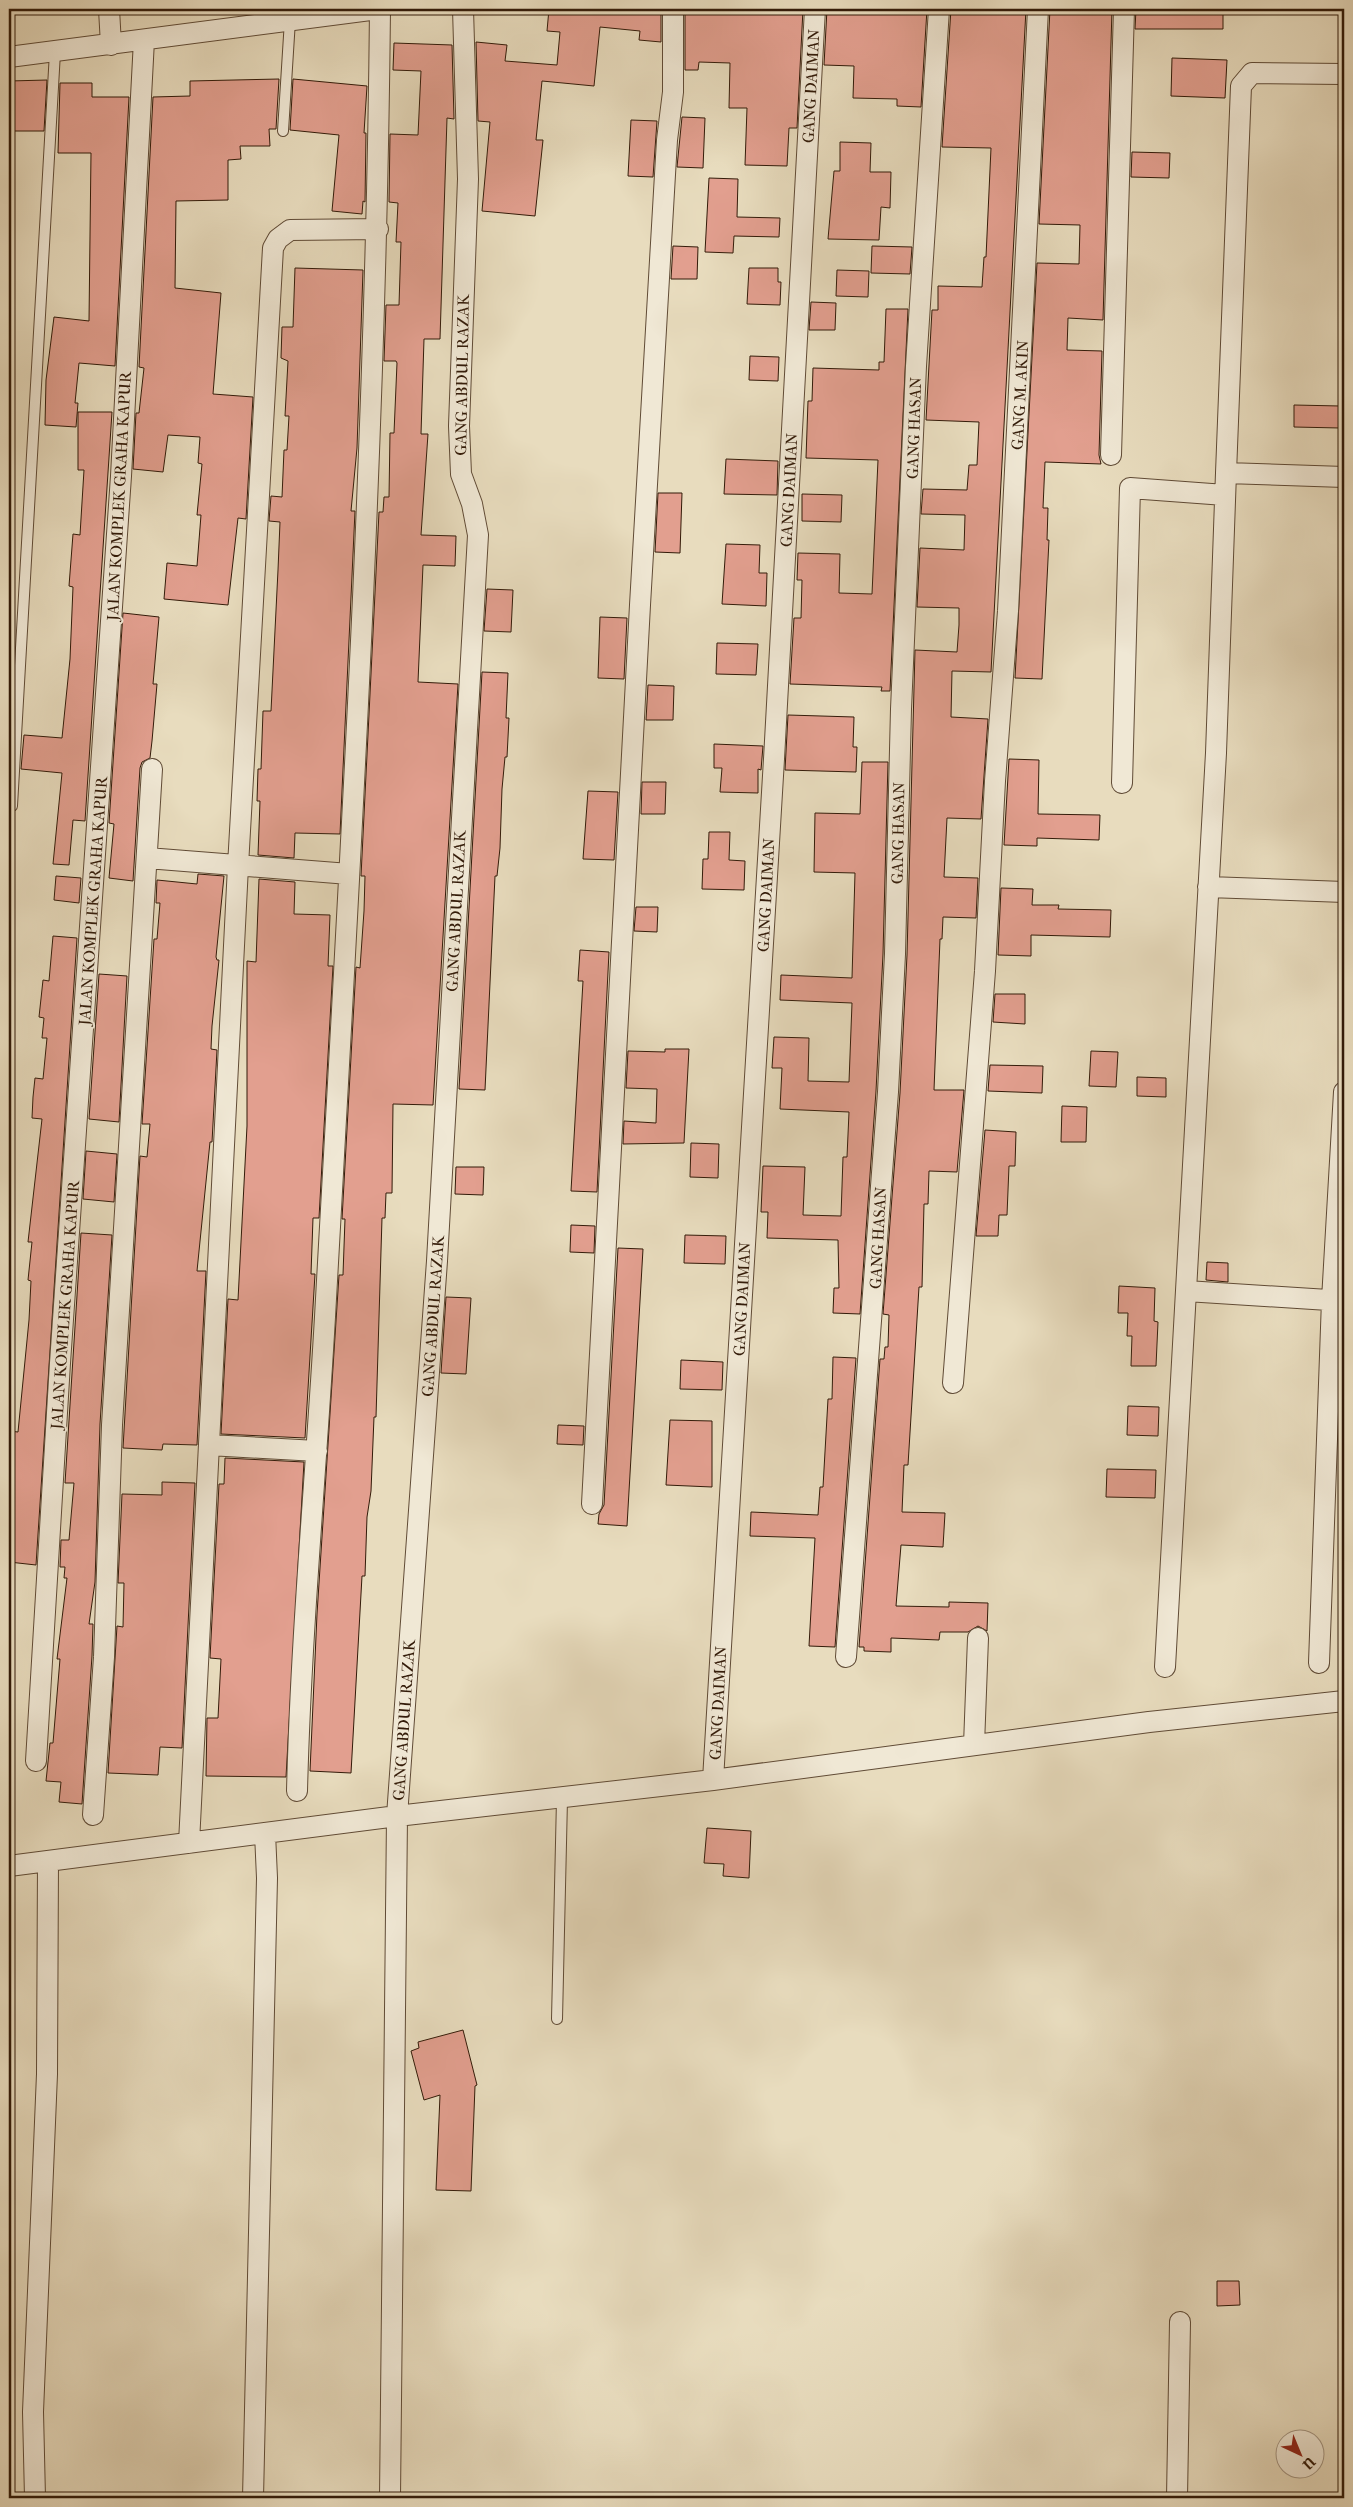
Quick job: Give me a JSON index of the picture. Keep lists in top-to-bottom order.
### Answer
{
  "streets": {
    "street": [
      "GANG DAIMAN",
      "GANG ABDUL RAZAK",
      "GANG M. AKIN",
      "GANG HASAN",
      "JALAN KOMPLEK GRAHA KAPUR"
    ]
  },
  "north": "bottom right"
}
